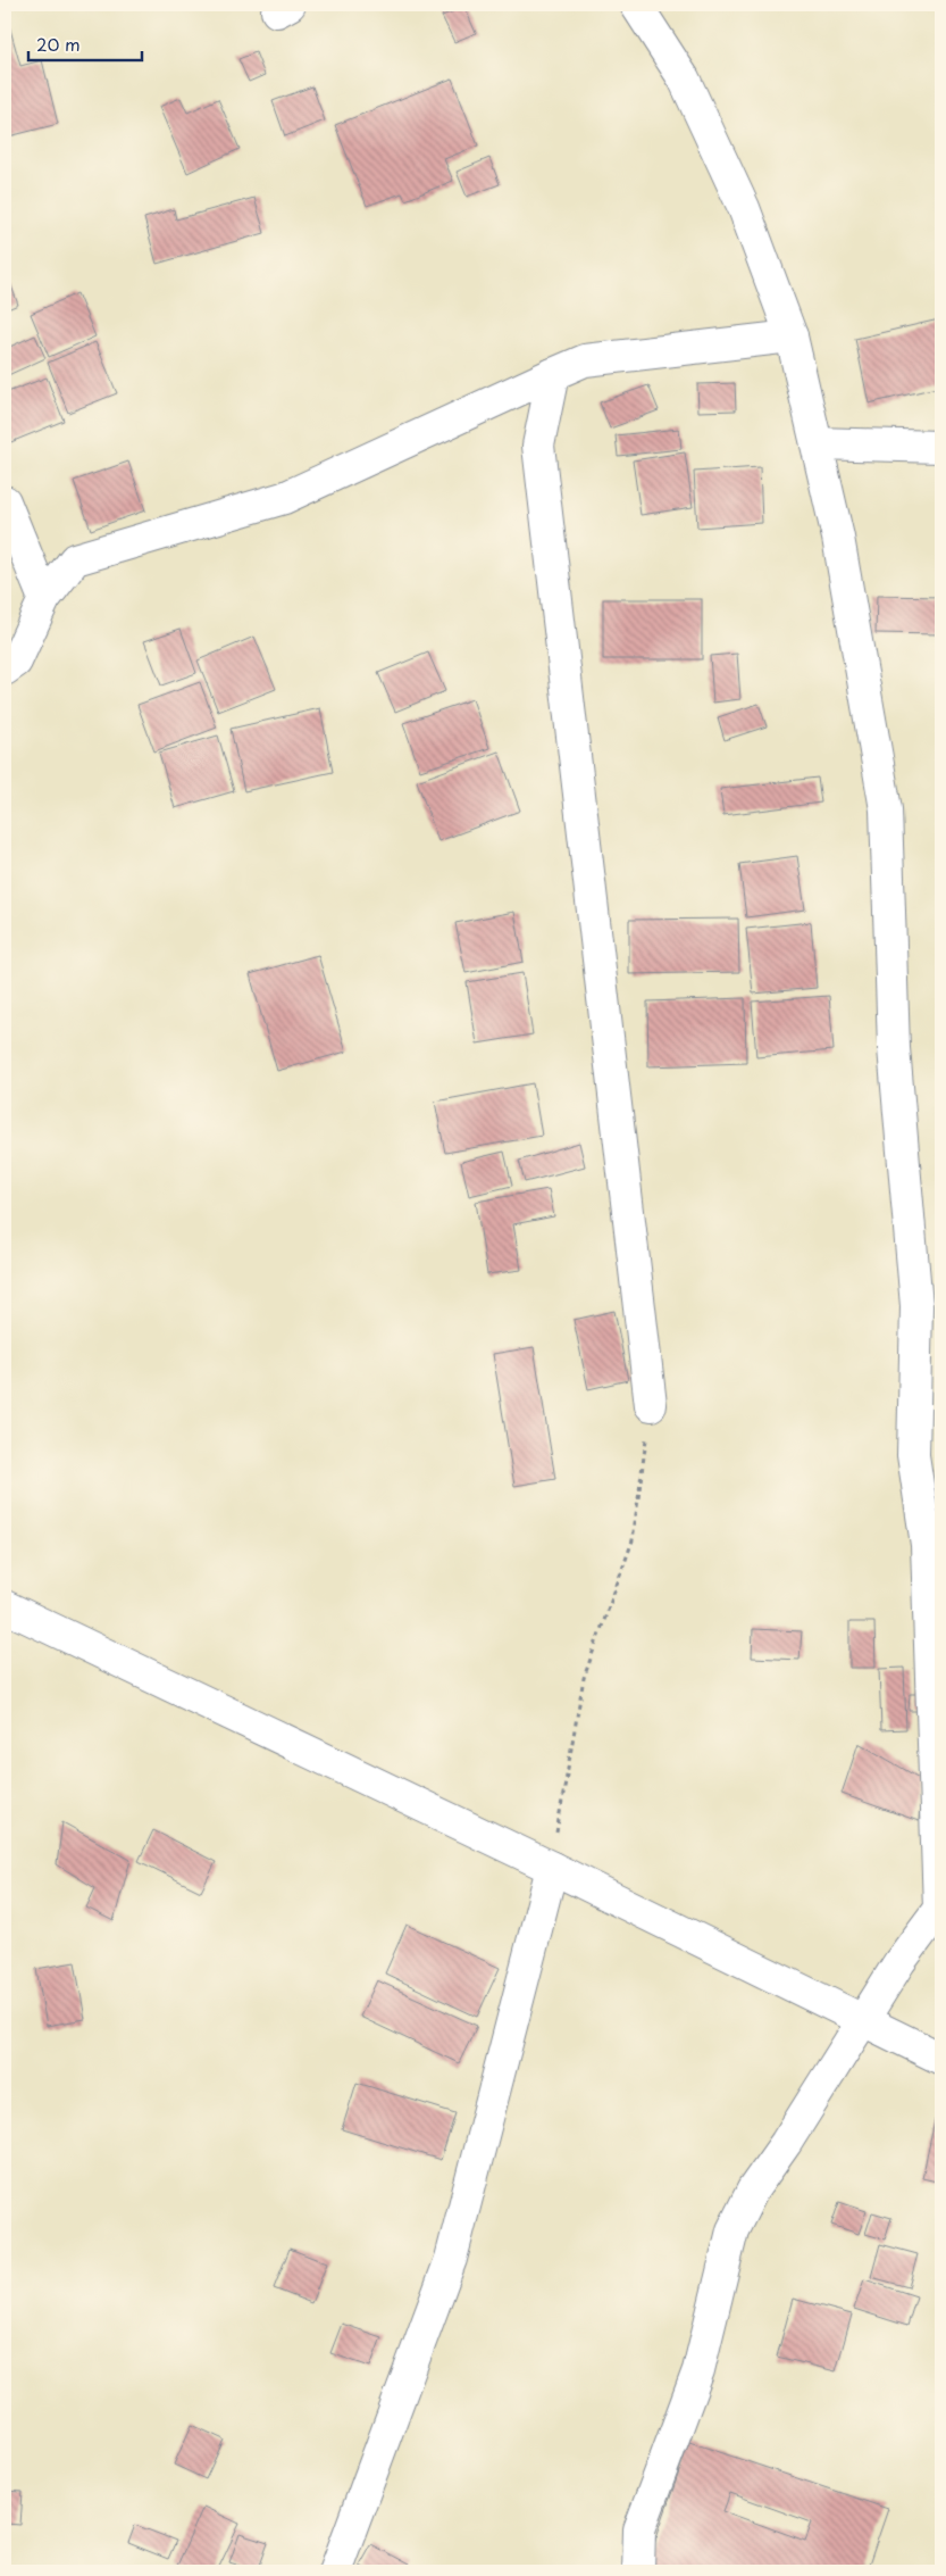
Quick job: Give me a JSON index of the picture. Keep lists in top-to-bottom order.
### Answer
{
  "scale_bar": "20 m"
}
